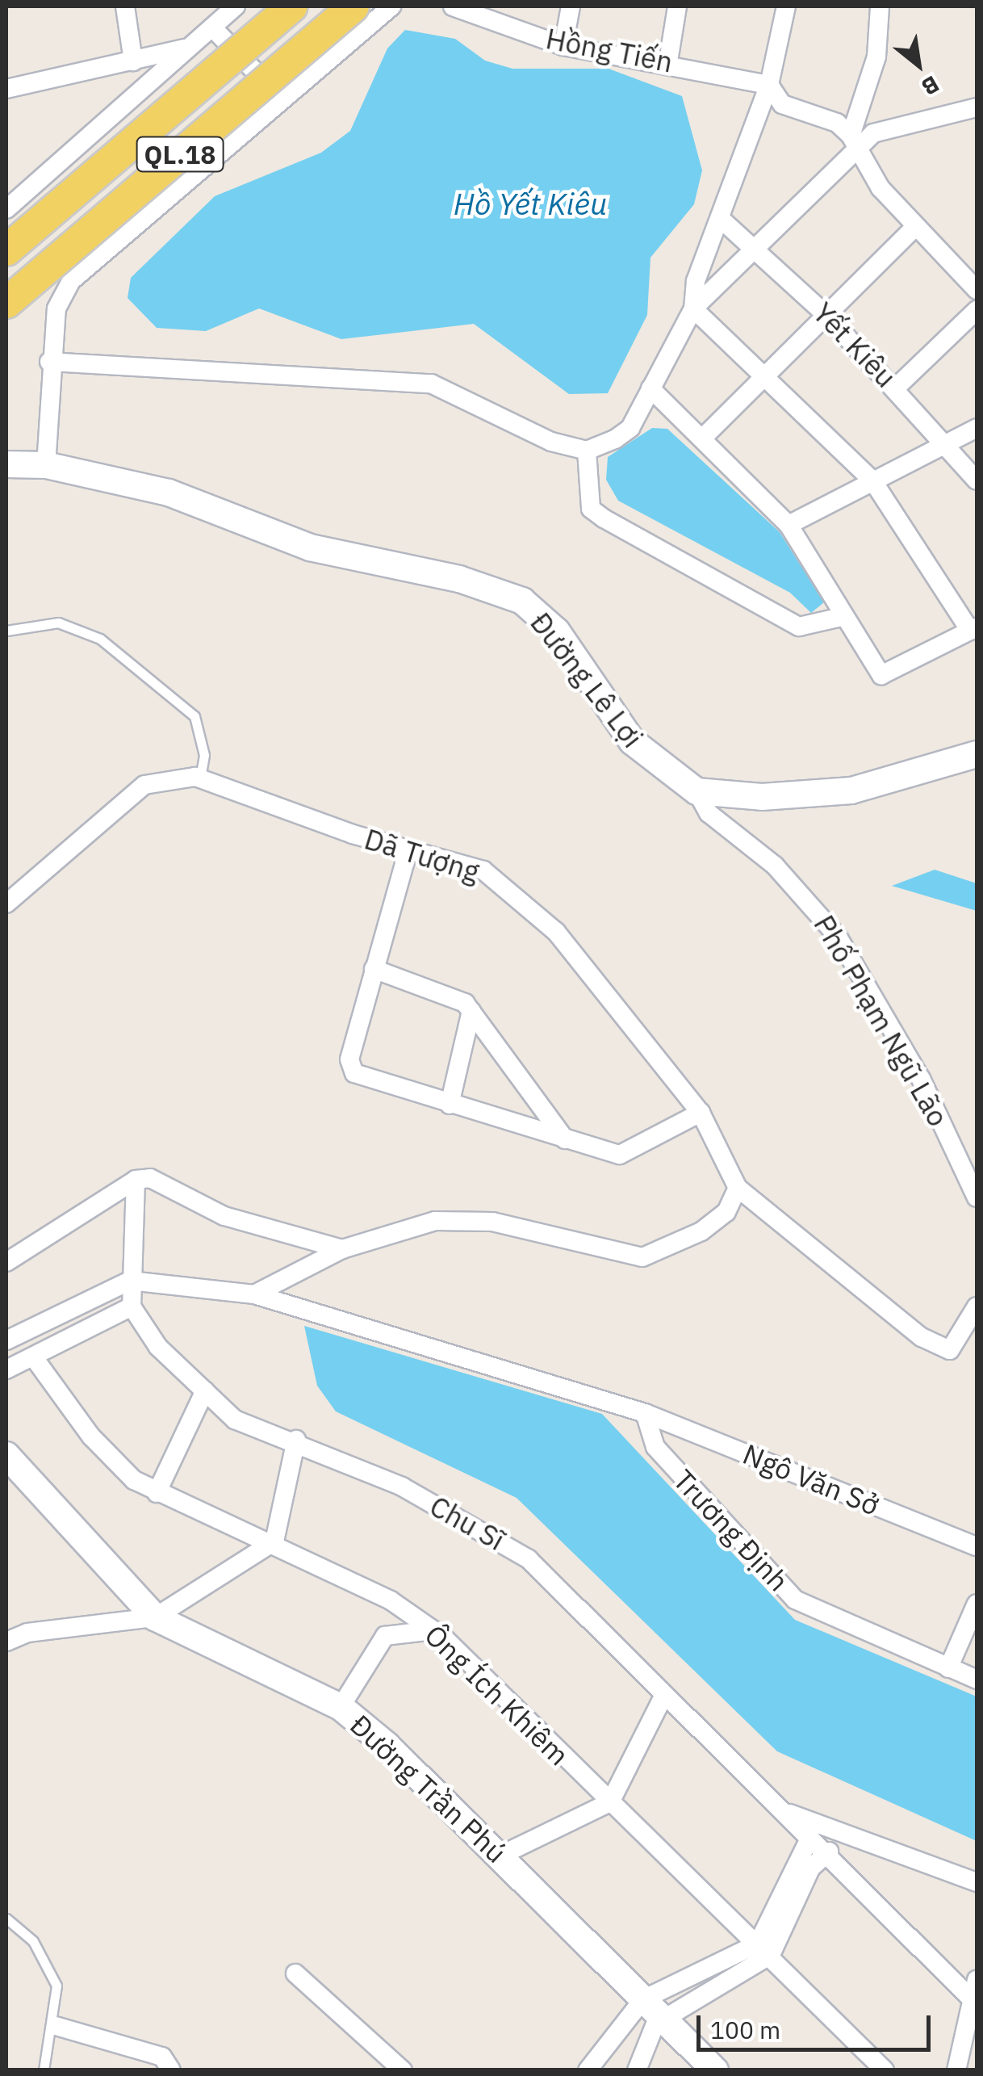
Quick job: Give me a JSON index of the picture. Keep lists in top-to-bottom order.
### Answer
{
  "streets": {
    "main road": ["QL.18"],
    "street": [
      "Hồng Tiến",
      "Yết Kiêu",
      "Đường Lê Lợi",
      "Dã Tượng",
      "Phố Phạm Ngũ Lão",
      "Ngô Văn Sở",
      "Chu Sĩ",
      "Trương Định",
      "Ông Ích Khiêm",
      "Đường Trần Phú"
    ]
  },
  "crossings": [
    ["Đường Lê Lợi", "Phố Phạm Ngũ Lão"],
    ["Ngô Văn Sở", "Trương Định"]
  ],
  "water": ["Hồ Yết Kiêu"],
  "scale_bar": "100 m",
  "north": "bottom right"
}
